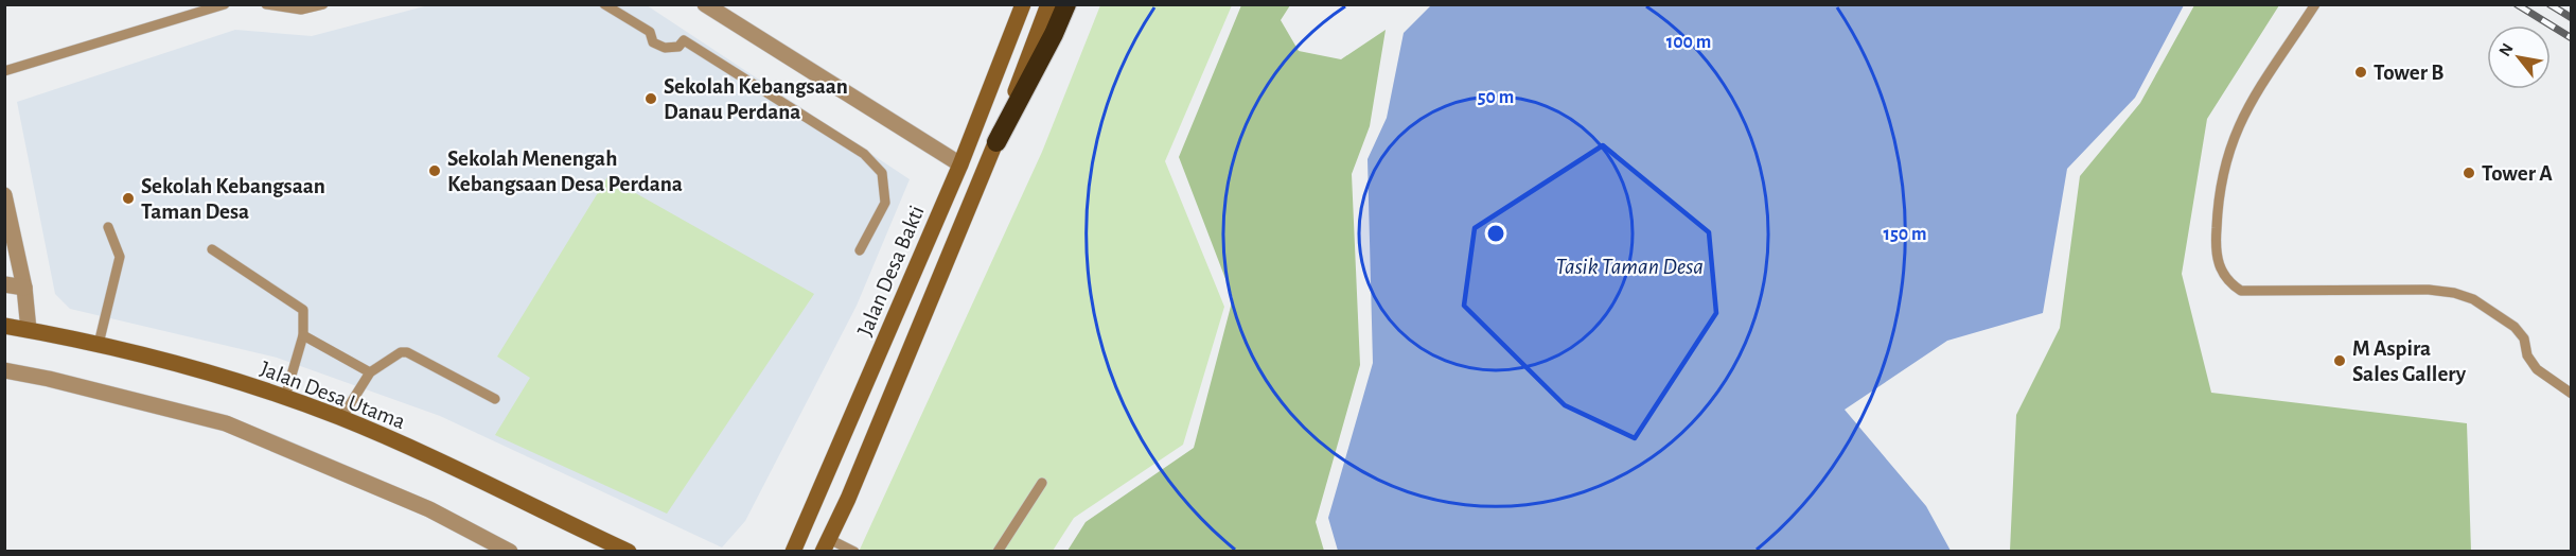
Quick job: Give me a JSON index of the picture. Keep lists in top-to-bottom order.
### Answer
{
  "streets": {
    "street": ["Jalan Desa Bakti", "Jalan Desa Utama"]
  },
  "water": ["Tasik Taman Desa"],
  "places": [
    "Tower B",
    "Sekolah Kebangsaan Danau Perdana",
    "Sekolah Menengah Kebangsaan Desa Perdana",
    "Tower A",
    "Sekolah Kebangsaan Taman Desa",
    "M Aspira Sales Gallery"
  ],
  "north": "top left",
  "rings": ["100 m", "50 m", "150 m"]
}
